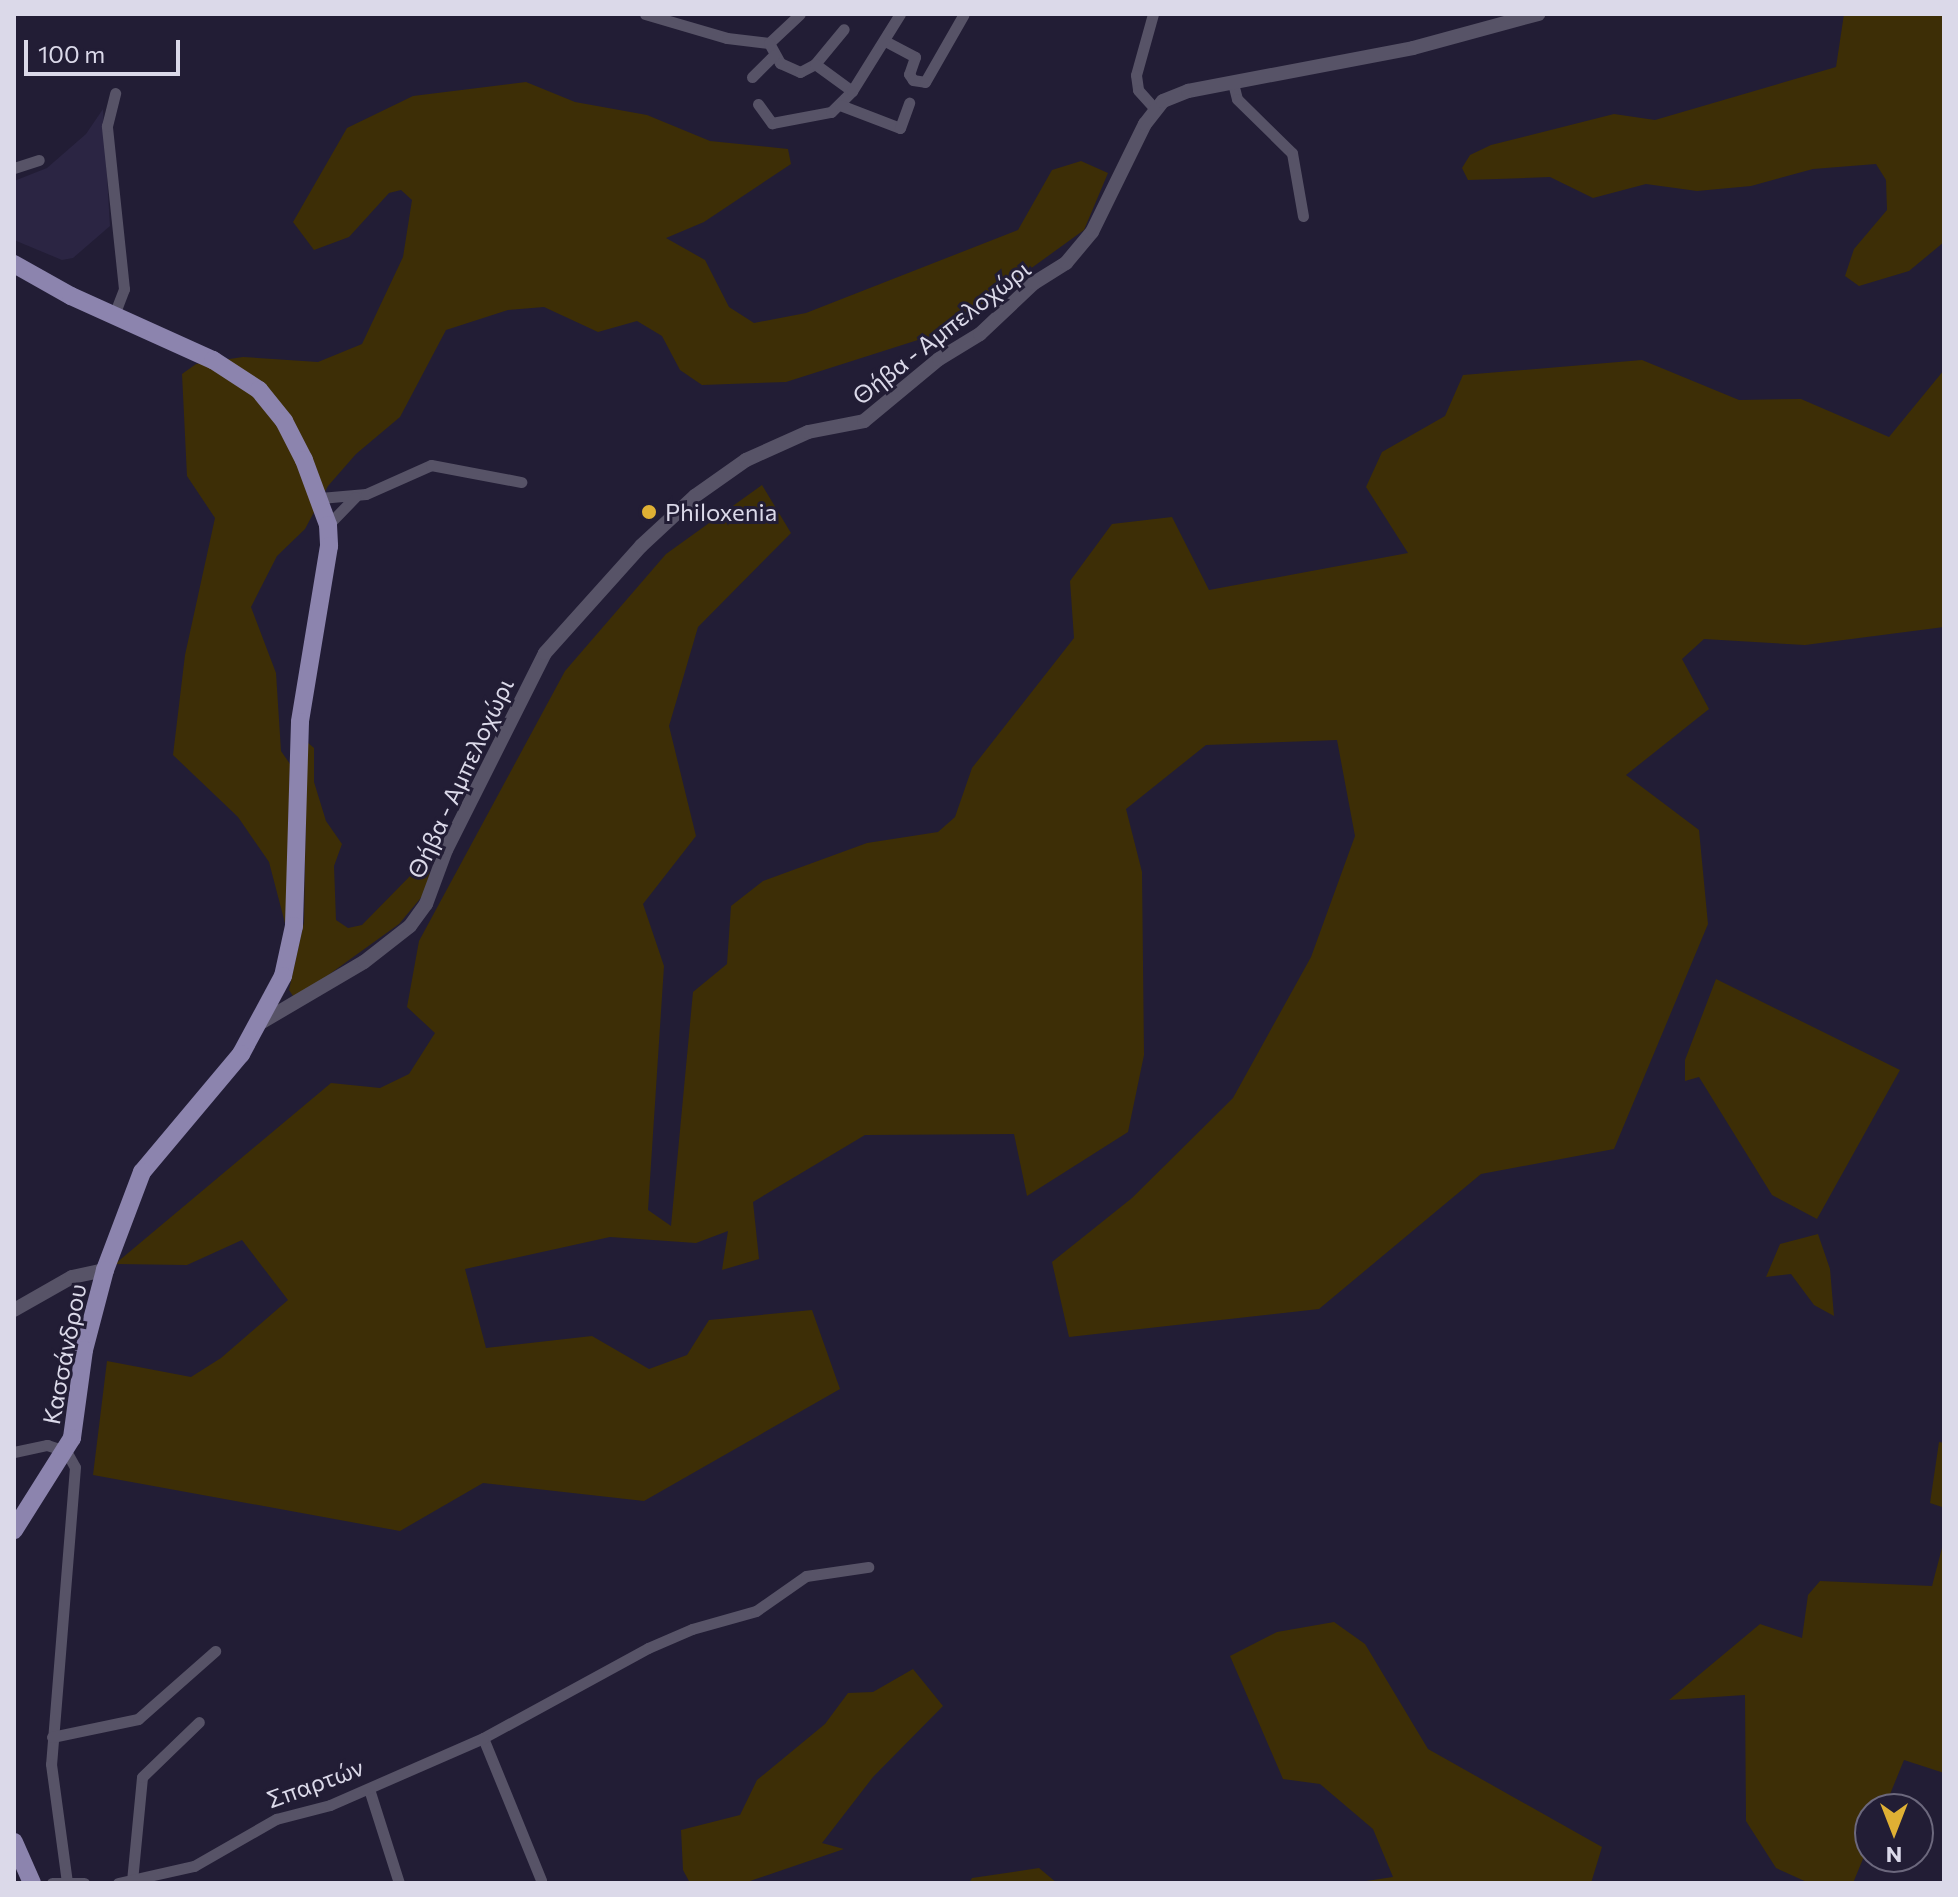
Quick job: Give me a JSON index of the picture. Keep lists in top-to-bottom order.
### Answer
{
  "streets": {
    "main road": ["Κασσάνδρου"],
    "street": ["Θήβα - Αμπελοχώρι", "Σπαρτών"]
  },
  "crossings": [
    ["Θήβα - Αμπελοχώρι", "Κασσάνδρου"]
  ],
  "places": ["Philoxenia"],
  "scale_bar": "100 m",
  "north": "bottom"
}
